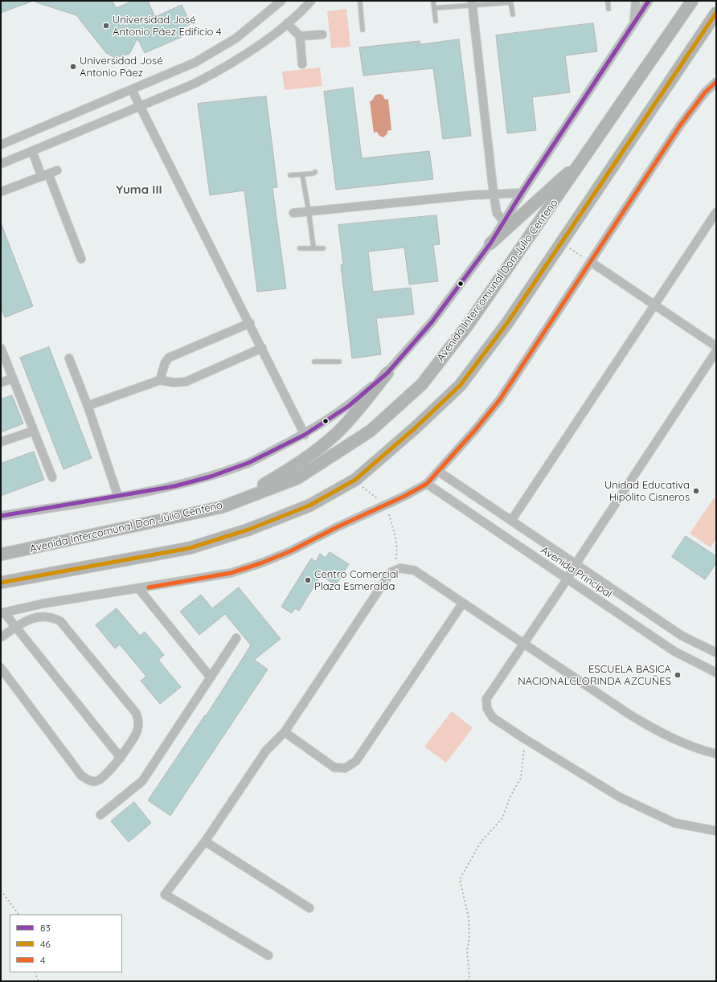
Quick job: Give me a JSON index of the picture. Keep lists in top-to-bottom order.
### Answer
{
  "streets": {
    "main road": ["Avenida Intercomunal Don Julio Centeno"],
    "street": ["Avenida Principal"]
  },
  "districts": ["Yuma III"],
  "places": [
    "Universidad José Antonio Páez Edificio 4",
    "Universidad José Antonio Páez",
    "Unidad Educativa Hipólito Cisneros",
    "Centro Comercial Plaza Esmeralda",
    "ESCUELA BASICA NACIONALCLORINDA AZCUÑES"
  ],
  "lines": ["transit line 83", "transit line 46", "transit line 4"],
  "legend": ["83", "46", "4"]
}
